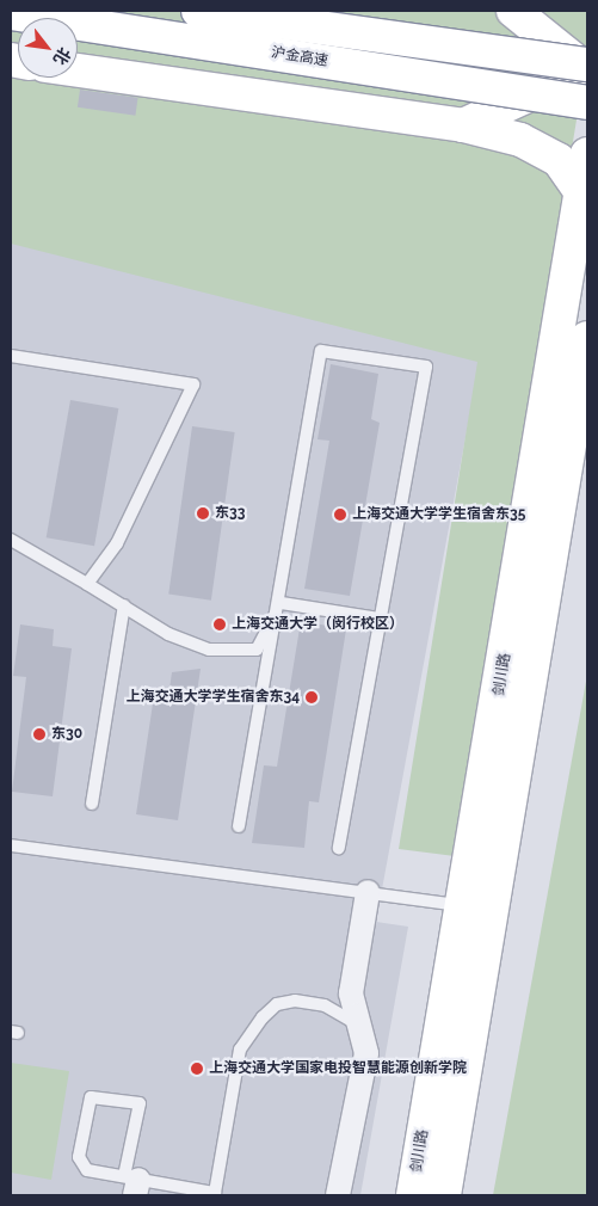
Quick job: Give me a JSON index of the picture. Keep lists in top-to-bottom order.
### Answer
{
  "streets": {
    "main road": ["沪金高速", "剑川路"]
  },
  "places": [
    "东33",
    "上海交通大学学生宿舍东35",
    "上海交通大学（闵行校区）",
    "上海交通大学学生宿舍东34",
    "东30",
    "上海交通大学国家电投智慧能源创新学院"
  ],
  "north": "bottom right"
}
